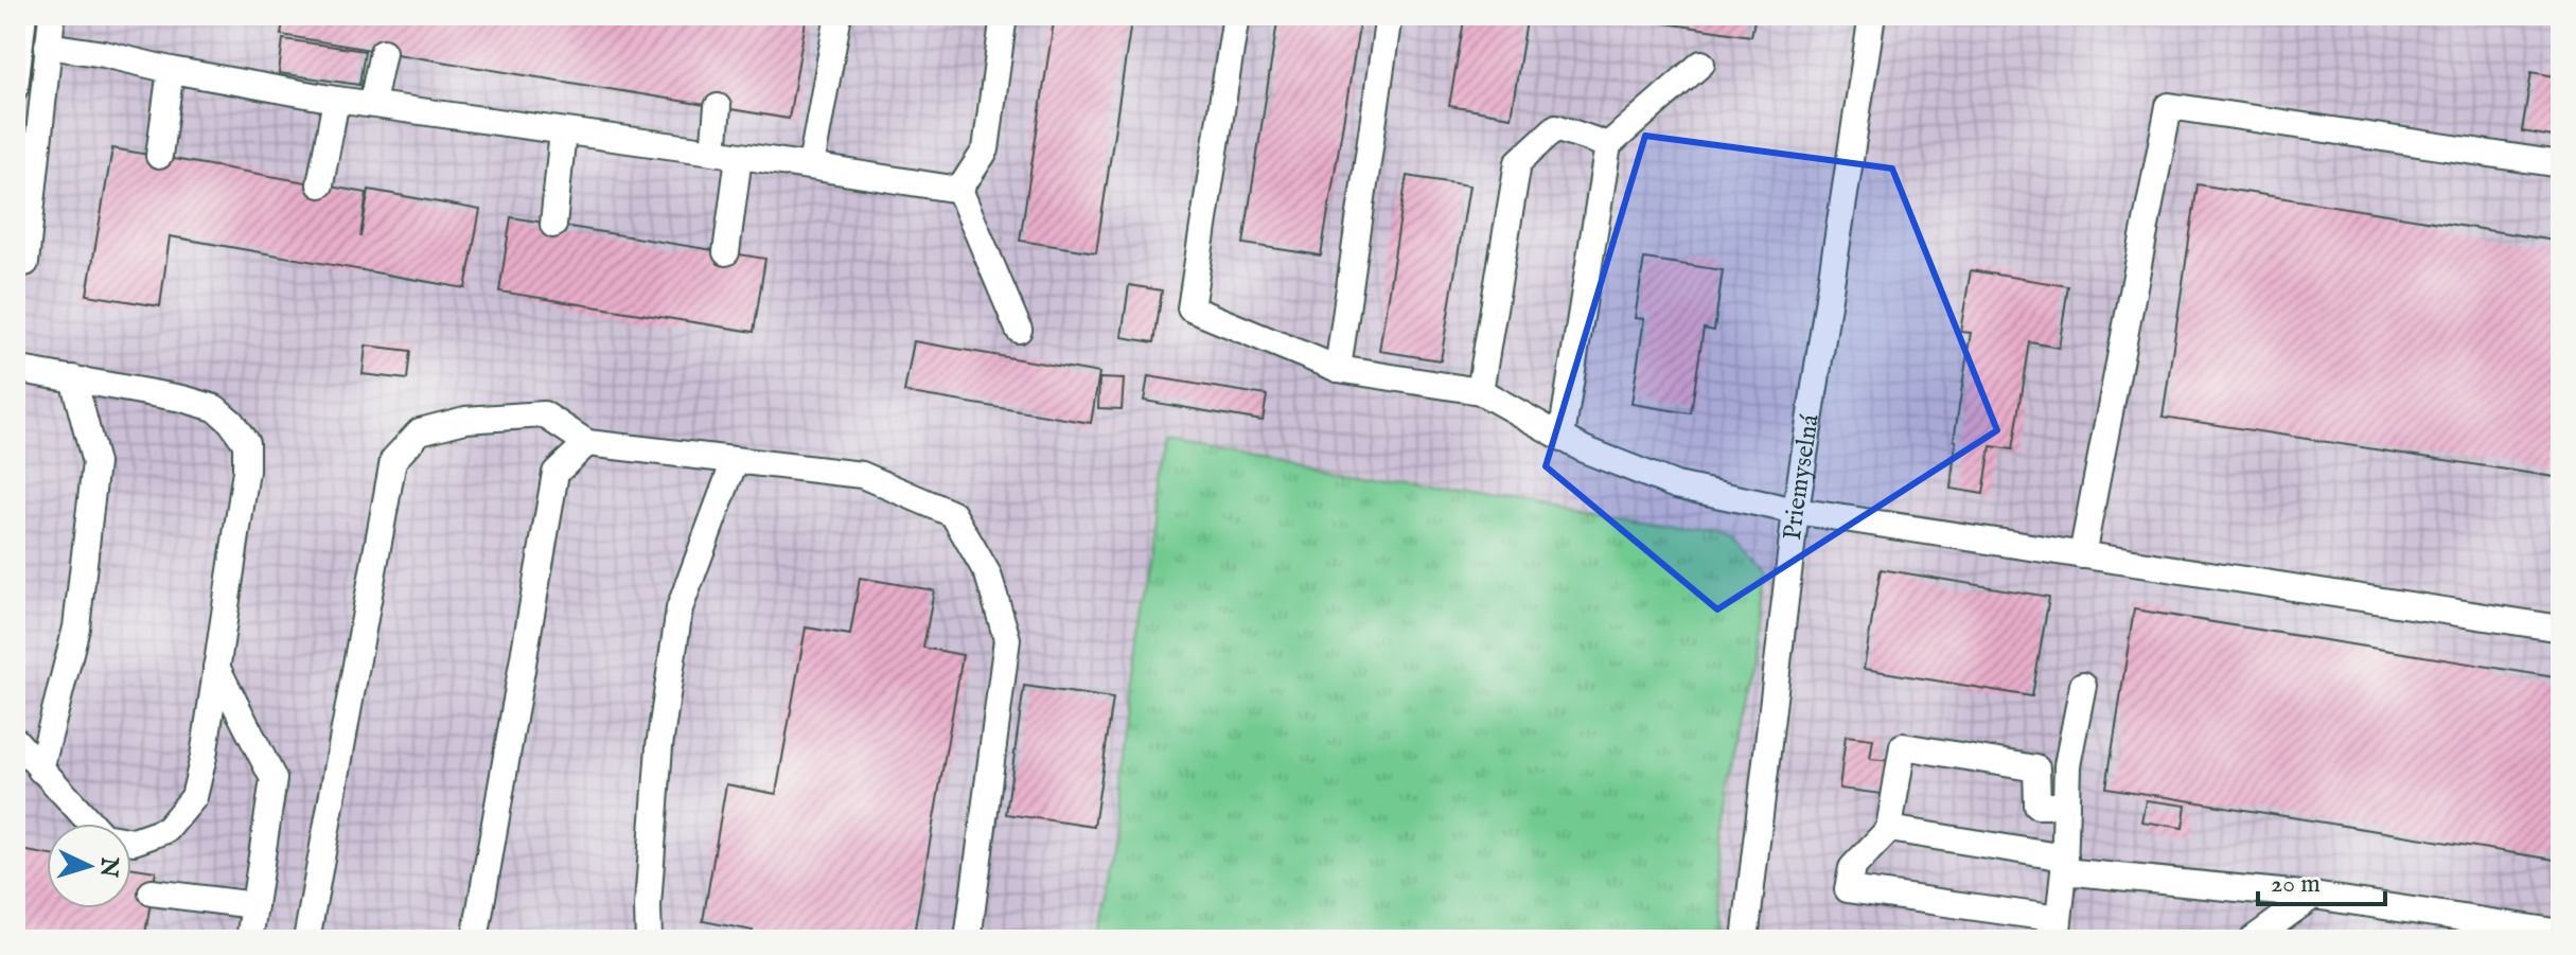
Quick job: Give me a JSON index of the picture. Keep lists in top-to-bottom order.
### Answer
{
  "streets": {
    "lane": ["Priemyselná"]
  },
  "scale_bar": "20 m",
  "north": "right"
}
